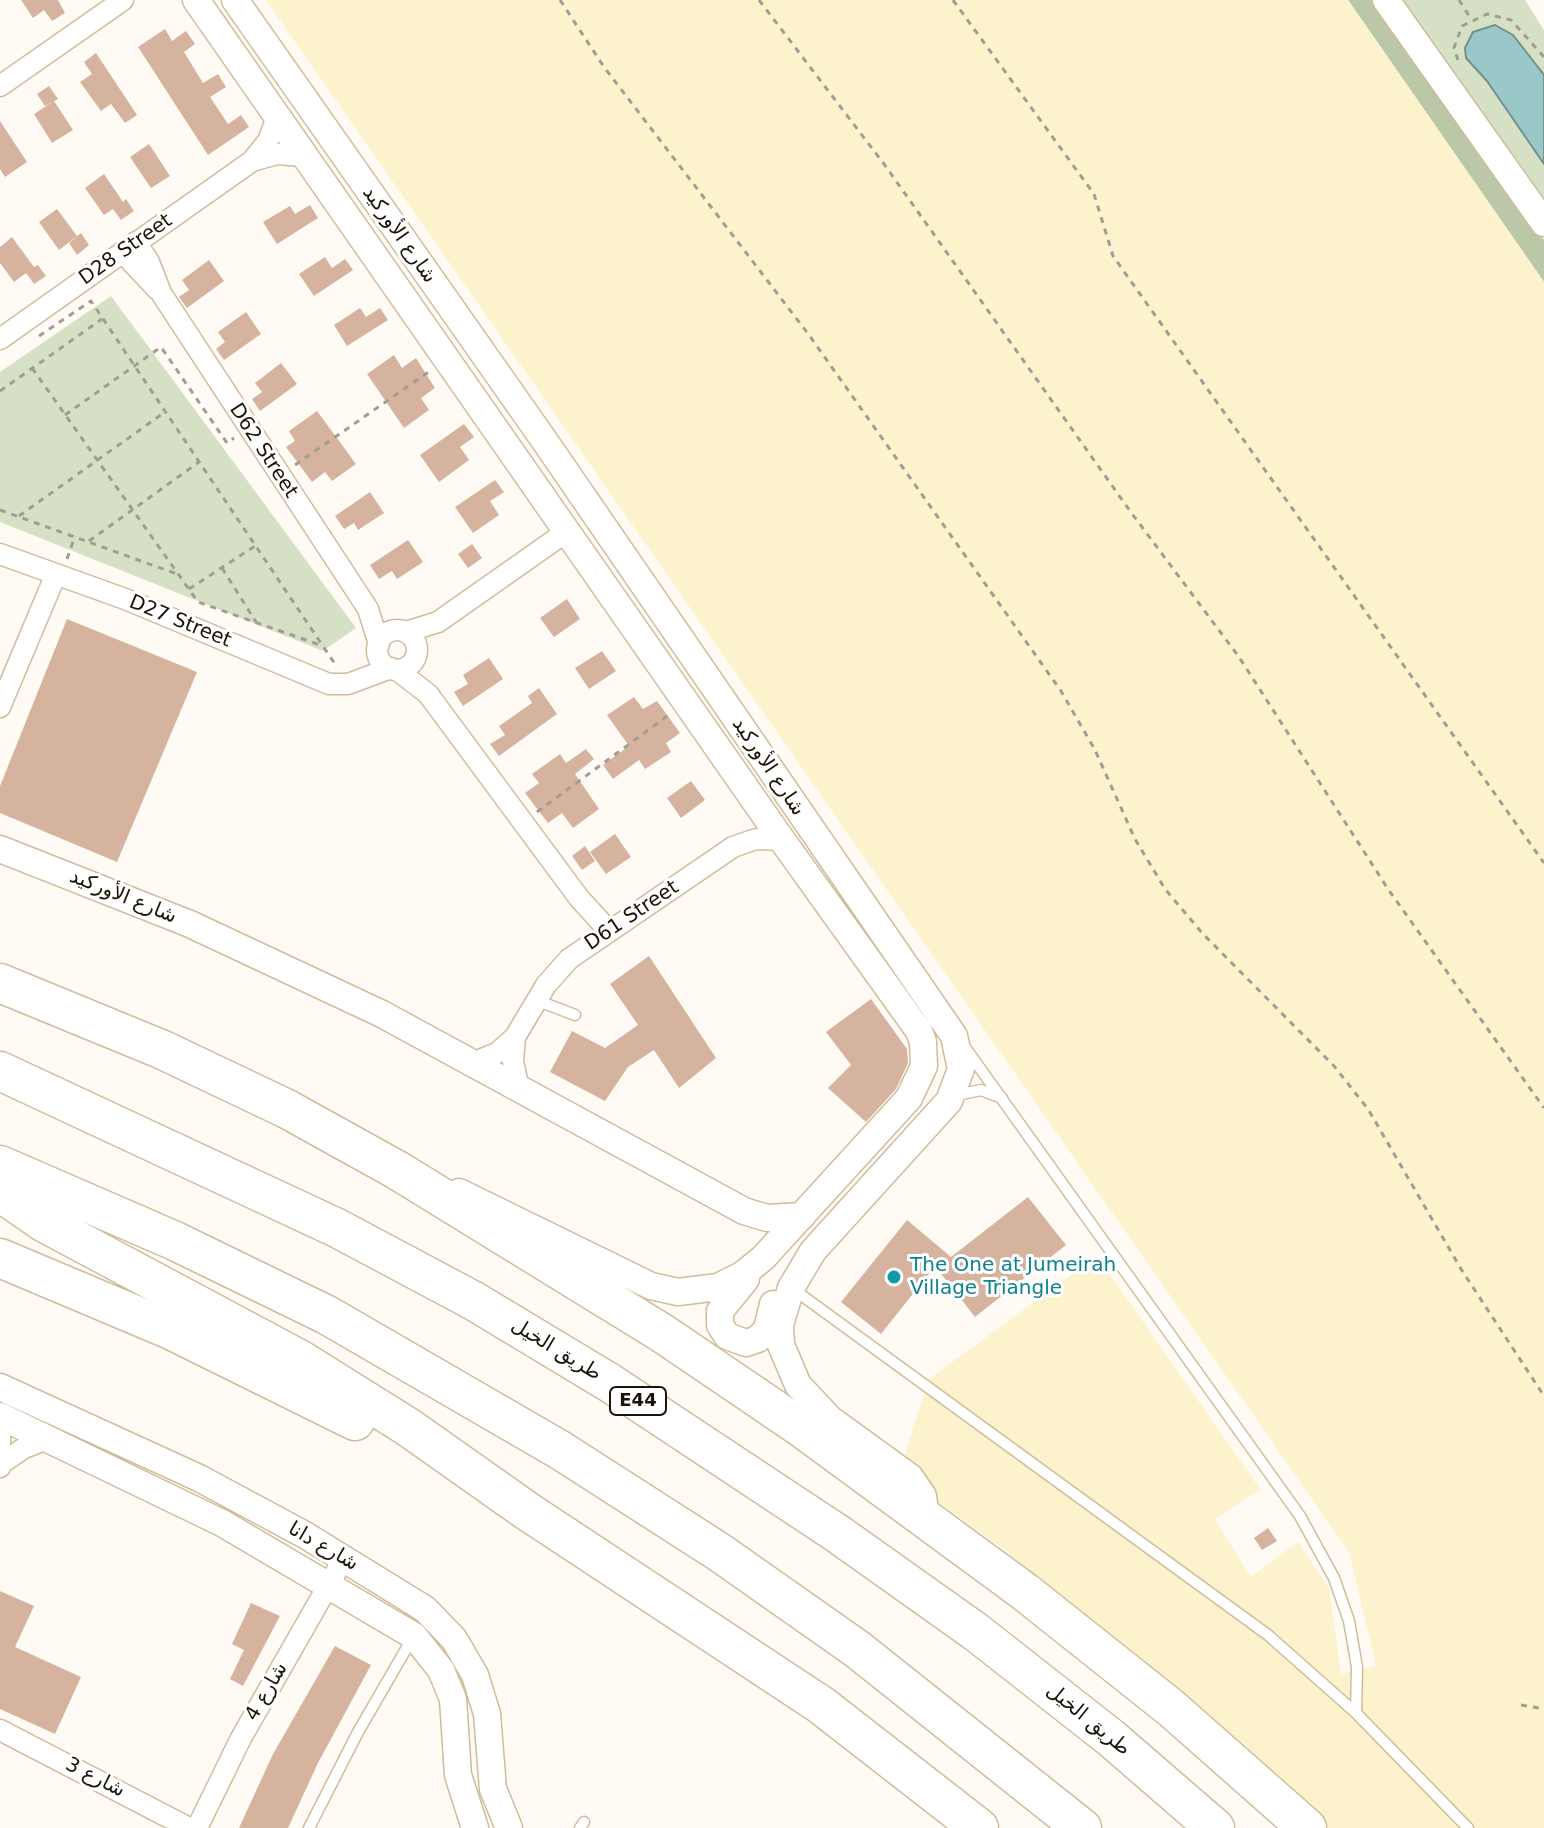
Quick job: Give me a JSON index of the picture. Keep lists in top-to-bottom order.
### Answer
{
  "streets": {
    "highway": ["طريق الخيل", "E44"],
    "street": [
      "شارع الأوركيد",
      "D28 Street",
      "D62 Street",
      "D27 Street",
      "D61 Street",
      "شارع دانا",
      "شارع 4",
      "شارع 3"
    ]
  },
  "crossings": [
    ["شارع الأوركيد", "D28 Street"],
    ["شارع الأوركيد", "D61 Street"],
    ["D28 Street", "D62 Street"],
    ["D62 Street", "D27 Street"],
    ["شارع دانا", "شارع 4"]
  ],
  "places": ["The One at Jumeirah Village Triangle"]
}
